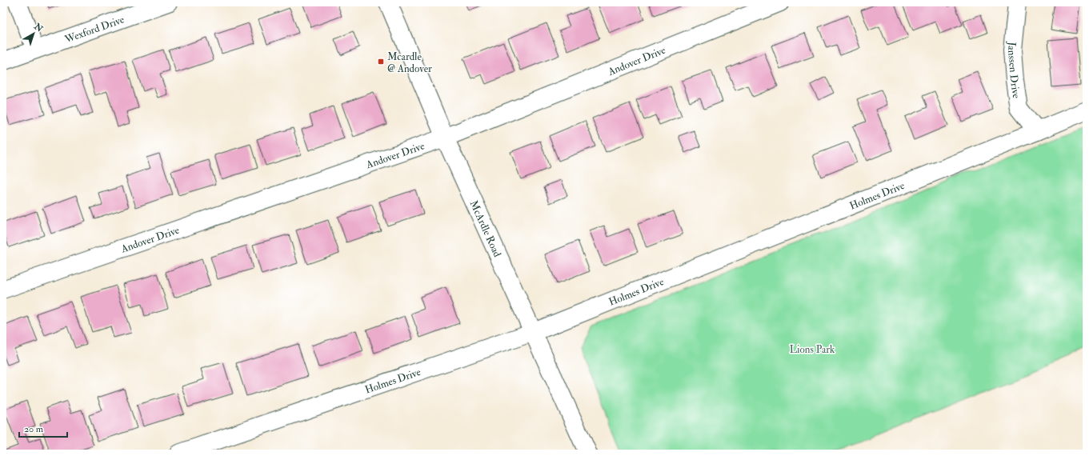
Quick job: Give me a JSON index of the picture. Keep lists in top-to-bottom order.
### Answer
{
  "streets": {
    "street": [
      "Wexford Drive",
      "Andover Drive",
      "Janssen Drive",
      "Holmes Drive",
      "McArdle Road"
    ]
  },
  "crossings": [
    ["Andover Drive", "McArdle Road"],
    ["Janssen Drive", "Holmes Drive"],
    ["Holmes Drive", "McArdle Road"]
  ],
  "parks": ["Lions Park"],
  "places": {
    "transit": ["Mcardle @ Andover"]
  },
  "scale_bar": "20 m",
  "north": "top right"
}
